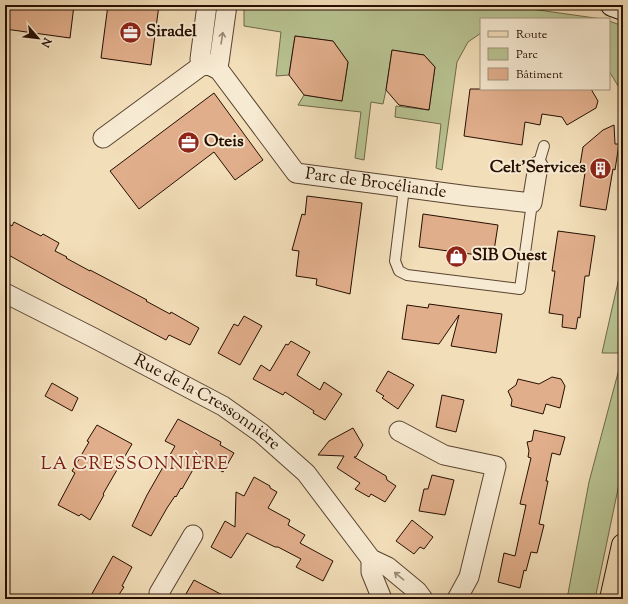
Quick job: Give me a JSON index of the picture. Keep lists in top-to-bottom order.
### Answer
{
  "streets": {
    "street": ["Parc de Brocéliande", "Rue de la Cressonnière"]
  },
  "districts": ["LA CRESSONNIÈRE"],
  "places": {
    "office": ["Siradel", "Oteis"],
    "building": ["Celt'Services"],
    "shop": ["SIB Ouest"]
  },
  "legend": ["Route", "Parc", "Bâtiment"],
  "north": "bottom right"
}
